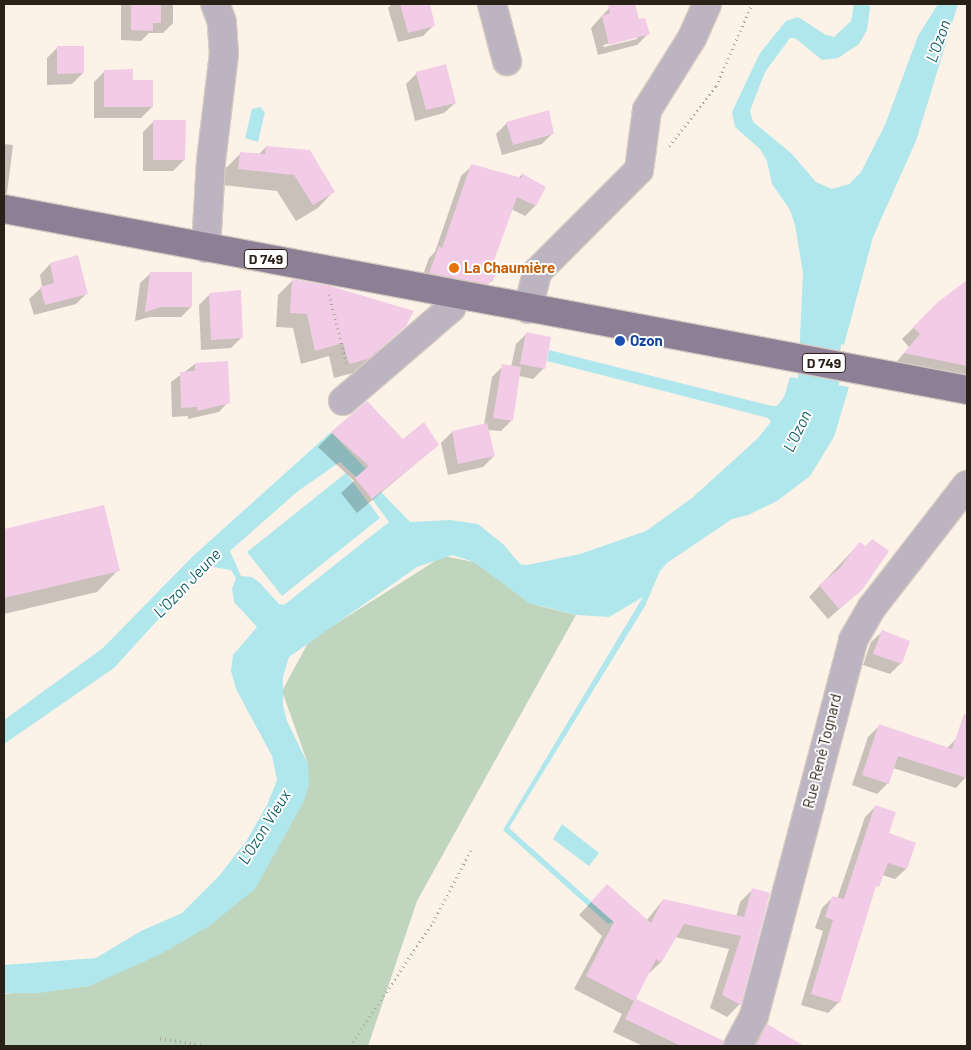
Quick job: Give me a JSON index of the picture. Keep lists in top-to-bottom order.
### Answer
{
  "streets": {
    "main road": ["D 749"],
    "street": ["Rue René Tognard"]
  },
  "water": ["L'Ozon", "L'Ozon Jeune", "L'Ozon Vieux"],
  "places": ["La Chaumière", "Ozon"]
}
